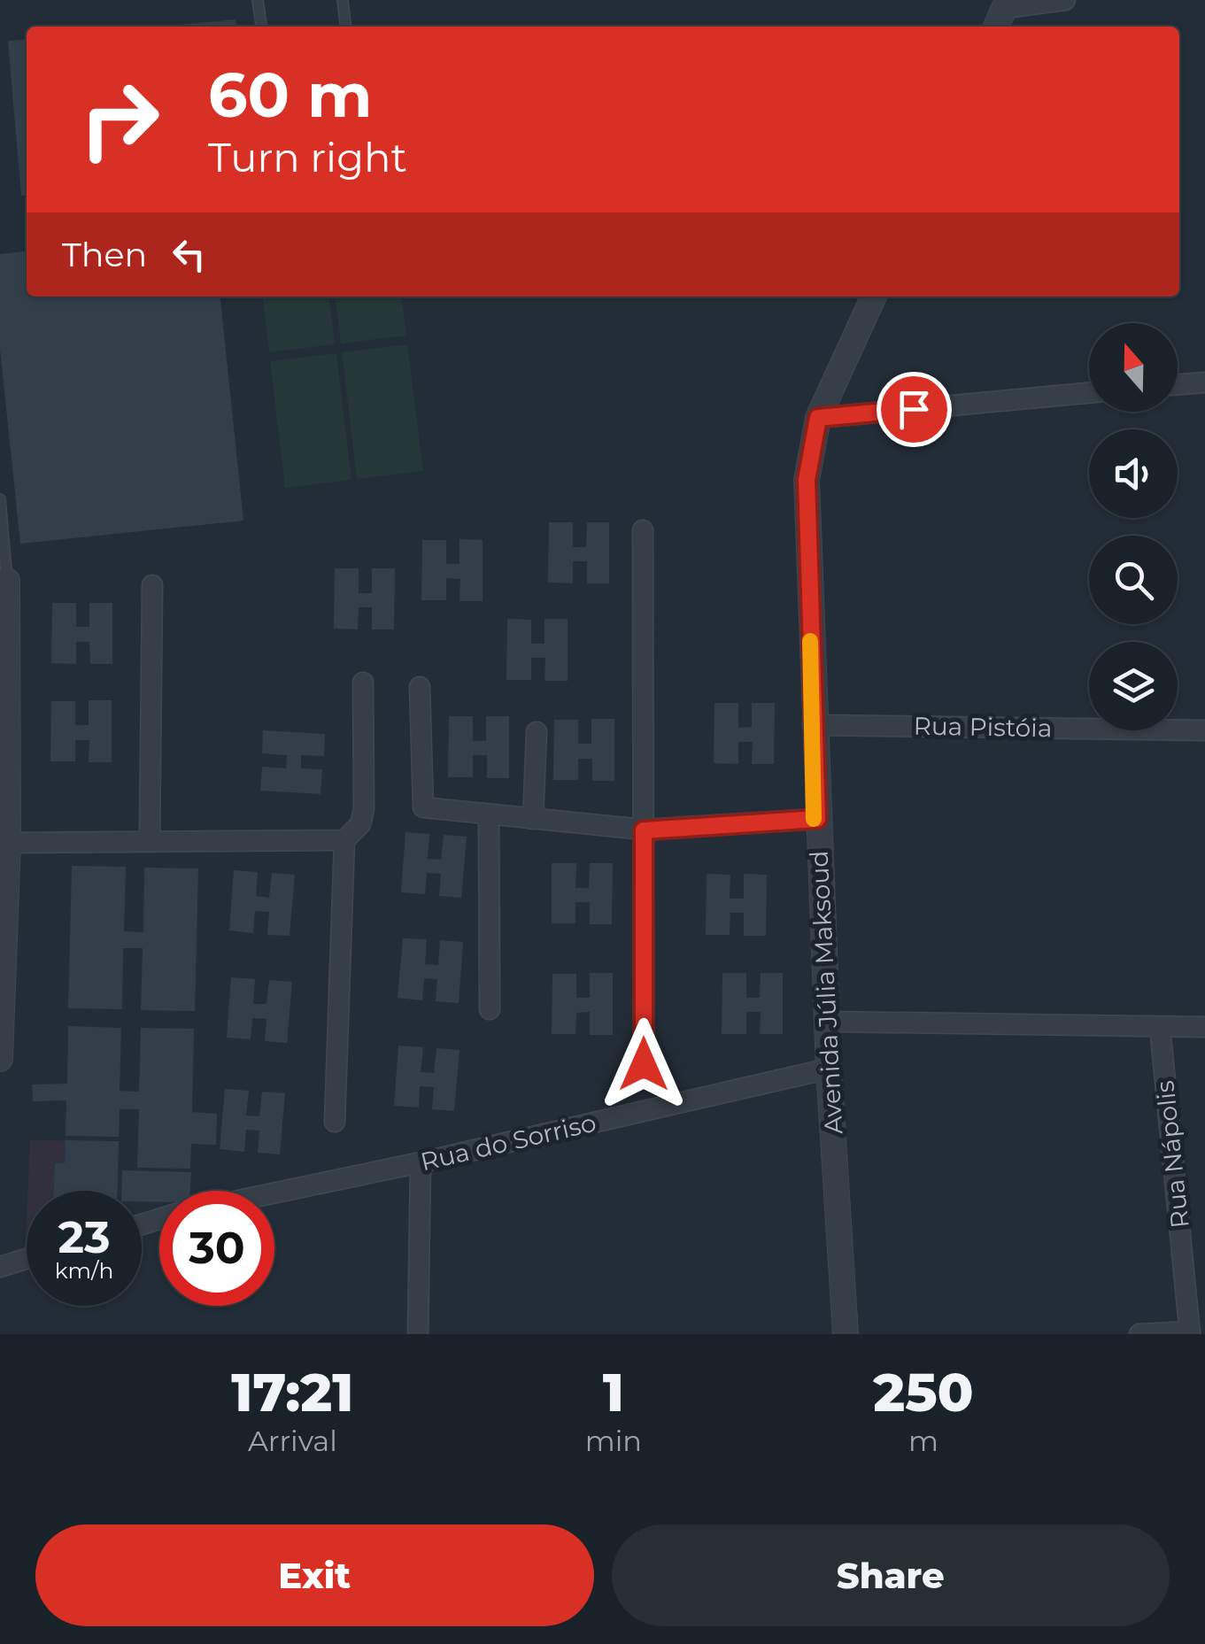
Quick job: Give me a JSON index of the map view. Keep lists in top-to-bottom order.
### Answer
{
  "streets": {
    "street": [
      "Rua Pistóia",
      "Avenida Júlia Maksoud",
      "Rua do Sorriso",
      "Rua Nápolis"
    ]
  },
  "crossings": [
    ["Rua Pistóia", "Avenida Júlia Maksoud"],
    ["Avenida Júlia Maksoud", "Rua do Sorriso"]
  ],
  "north": "top",
  "page": {
    "turn": ["60 m", "Turn right"],
    "then": "Then",
    "speed": "23 km/h",
    "limit": "30",
    "eta": [
      "17:21",
      "Arrival",
      "1",
      "min",
      "250",
      "m"
    ],
    "buttons": ["Exit", "Share"]
  }
}
